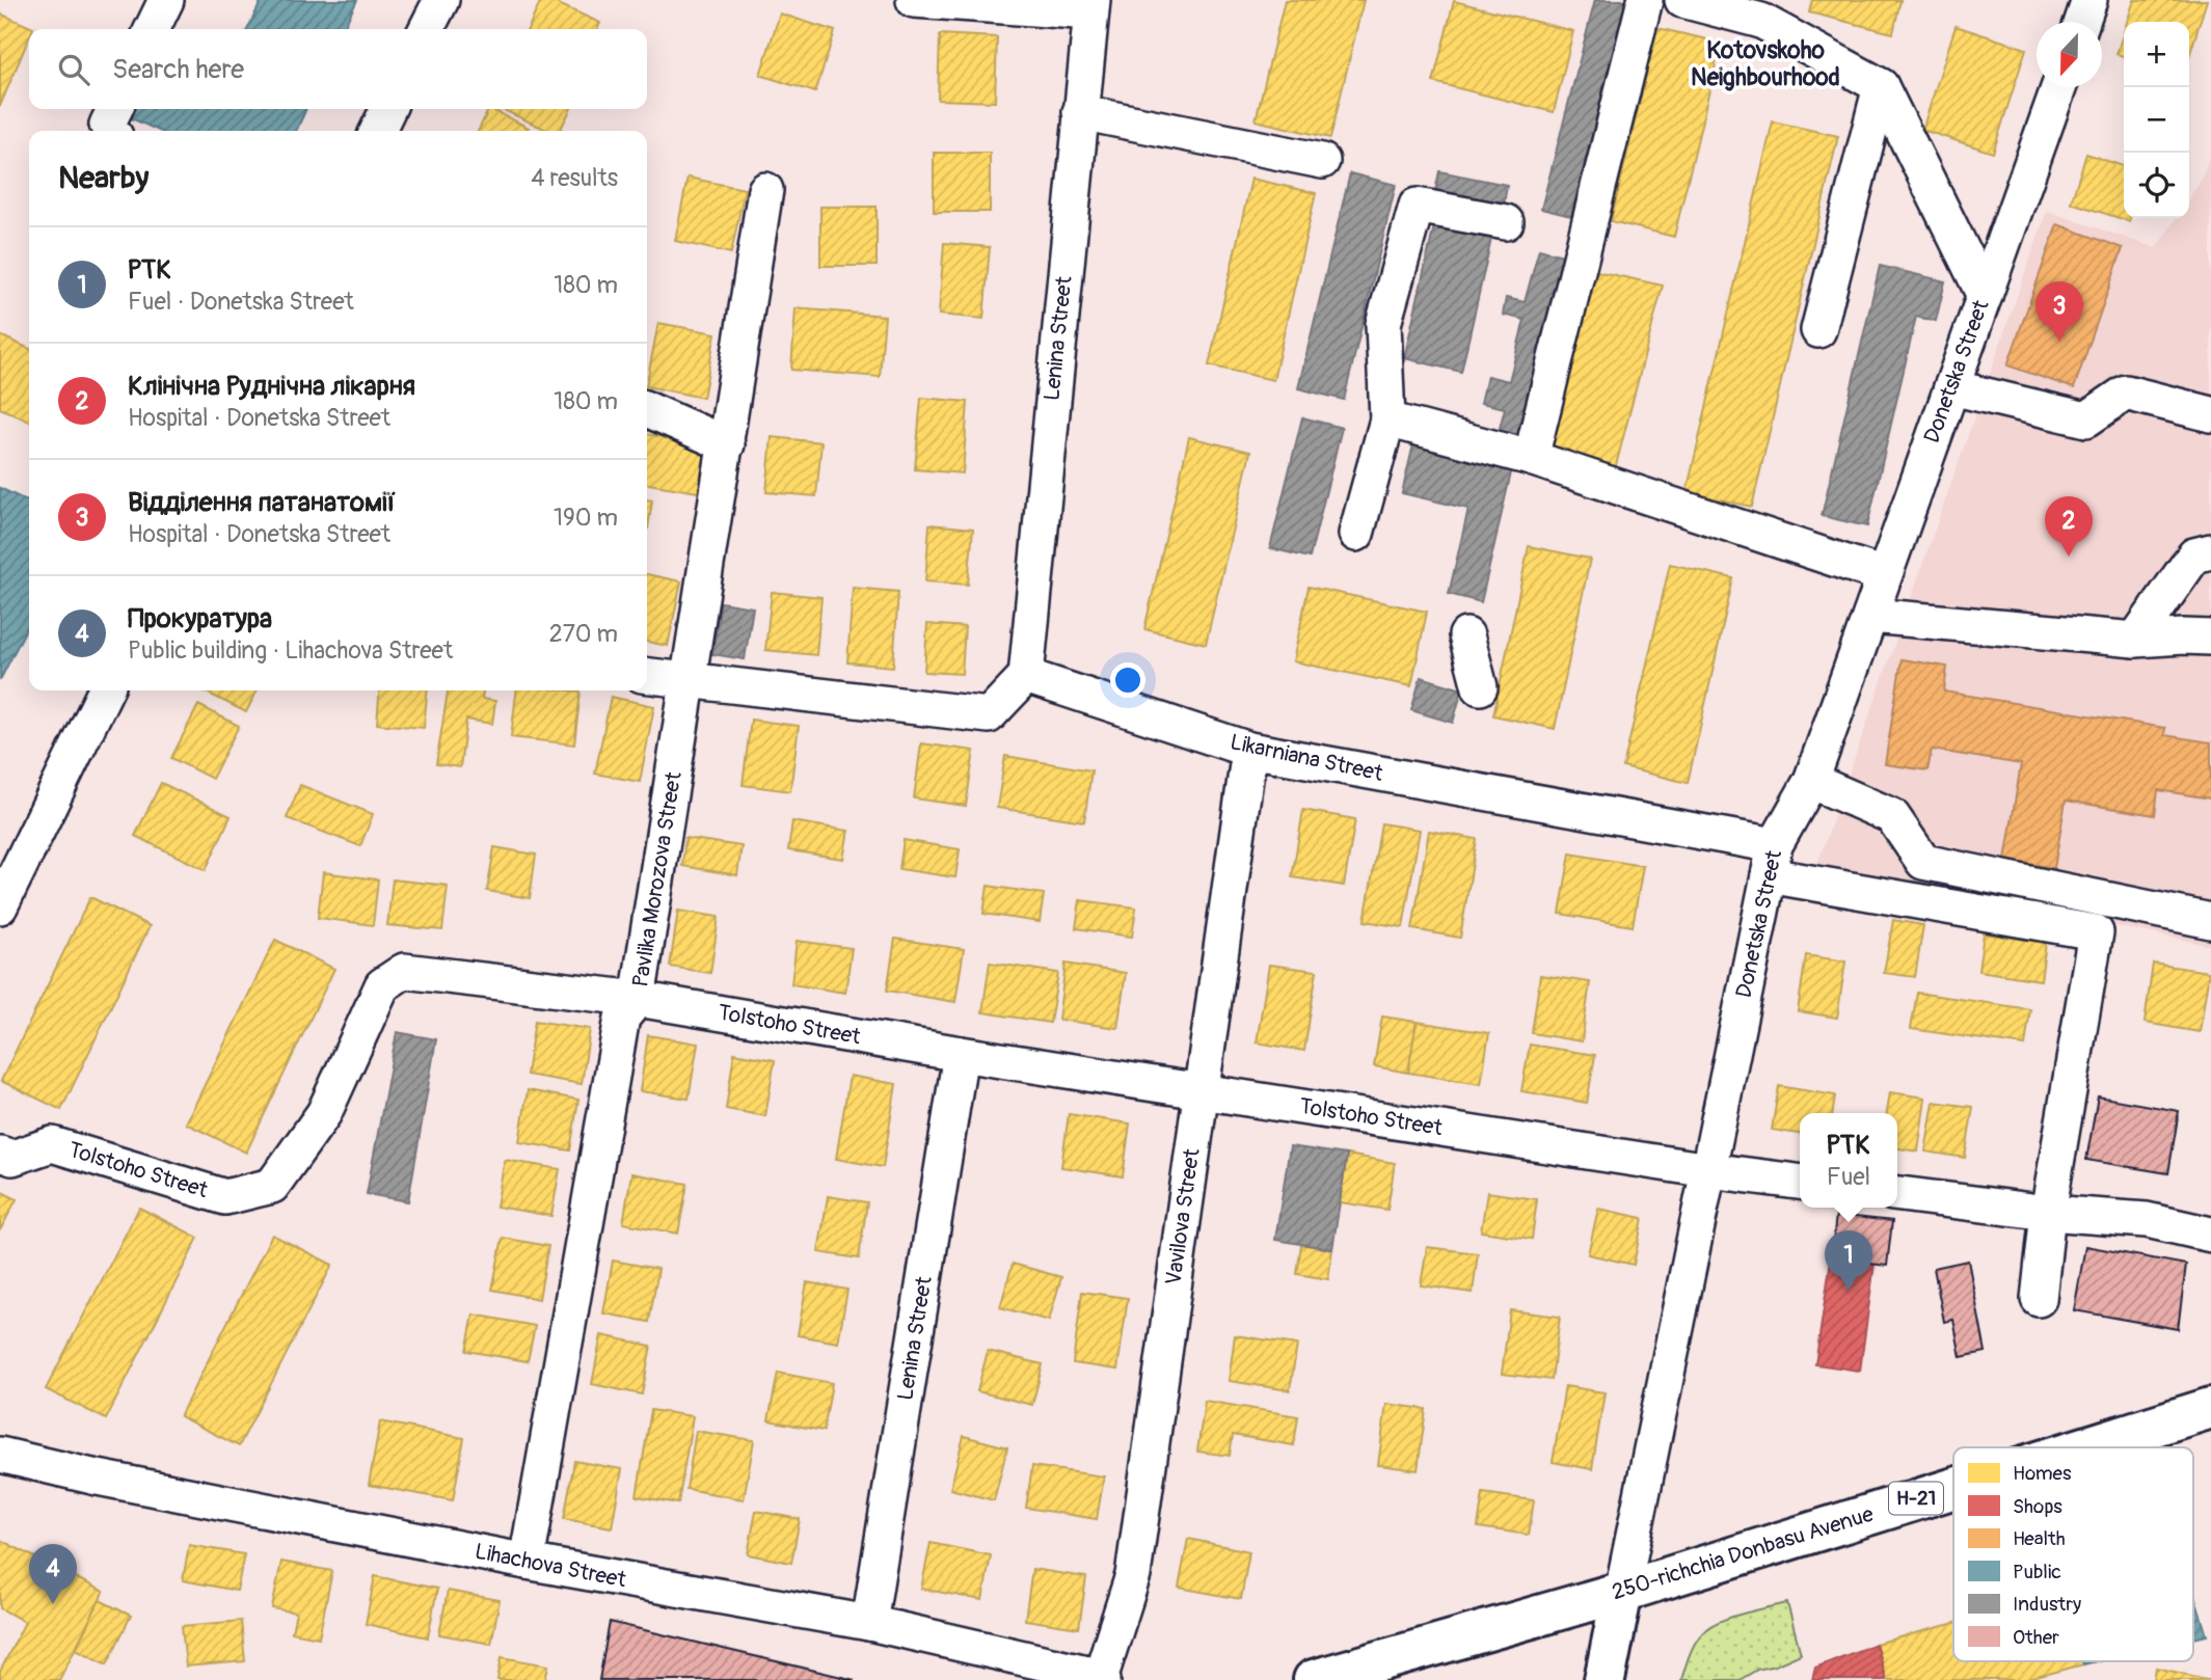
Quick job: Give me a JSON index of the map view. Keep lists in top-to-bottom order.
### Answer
{
  "streets": {
    "main road": ["Donetska Street", "Н-21", "250-richchia Donbasu Avenue"],
    "street": [
      "Lenina Street",
      "Likarniana Street",
      "Pavlika Morozova Street",
      "Tolstoho Street",
      "Vavilova Street",
      "Lihachova Street"
    ]
  },
  "crossings": [
    ["Lenina Street", "Likarniana Street"],
    ["Lenina Street", "Tolstoho Street"],
    ["Lenina Street", "Lihachova Street"],
    ["Donetska Street", "Likarniana Street"],
    ["Donetska Street", "Tolstoho Street"],
    ["Donetska Street", "250-richchia Donbasu Avenue"],
    ["Likarniana Street", "Vavilova Street"],
    ["Pavlika Morozova Street", "Tolstoho Street"],
    ["Pavlika Morozova Street", "Lihachova Street"],
    ["Tolstoho Street", "Vavilova Street"],
    ["Vavilova Street", "Lihachova Street"]
  ],
  "districts": ["Kotovskoho Neighbourhood"],
  "legend": [
    "Homes",
    "Shops",
    "Health",
    "Public",
    "Industry",
    "Other"
  ],
  "north": "bottom",
  "page": {
    "map_buttons": ["+", "−"],
    "search": "Search here",
    "heading": ["Nearby", "4 results"],
    "list": [
      {
        "mark": "1",
        "name": "РТК",
        "note": "Fuel · Donetska Street",
        "value": "180 m"
      },
      {
        "mark": "2",
        "name": "Клінічна Руднічна лікарня",
        "note": "Hospital · Donetska Street",
        "value": "180 m"
      },
      {
        "mark": "3",
        "name": "Відділення патанатомії",
        "note": "Hospital · Donetska Street",
        "value": "190 m"
      },
      {
        "mark": "4",
        "name": "Прокуратура",
        "note": "Public building · Lihachova Street",
        "value": "270 m"
      }
    ],
    "pins": [
      "3",
      "2",
      "1",
      "4"
    ],
    "popup": ["РТК", "Fuel"]
  }
}
